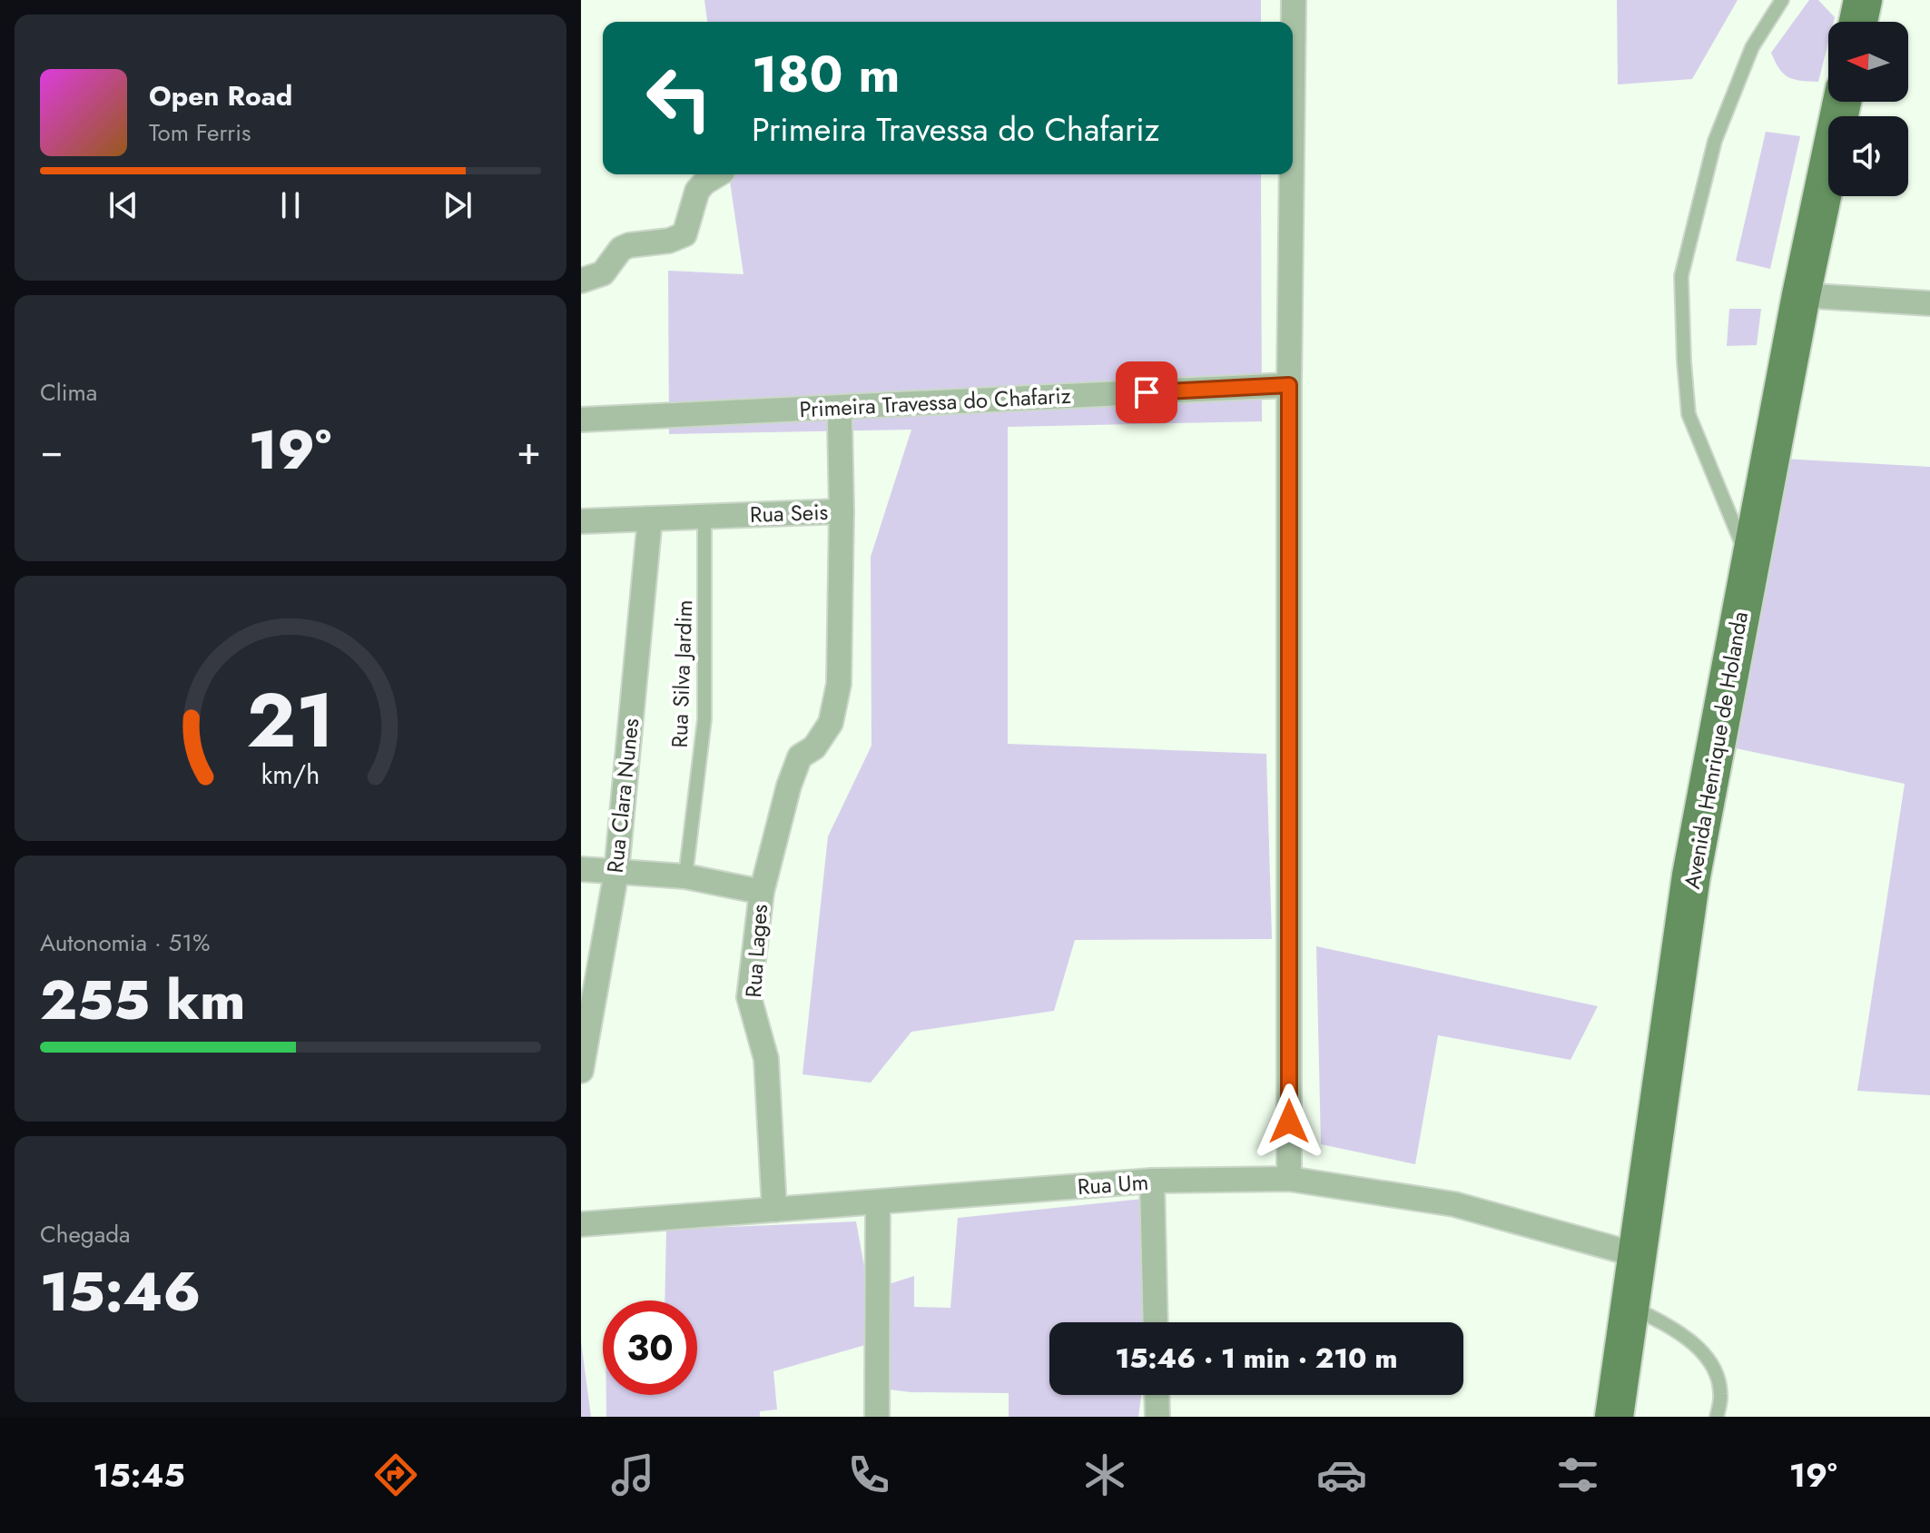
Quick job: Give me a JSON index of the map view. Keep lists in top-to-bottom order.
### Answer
{
  "streets": {
    "main road": ["Avenida Henrique de Holanda"],
    "street": [
      "Primeira Travessa do Chafariz",
      "Rua Seis",
      "Rua Clara Nunes",
      "Rua Lages",
      "Rua Um"
    ],
    "lane": ["Rua Silva Jardim"]
  },
  "crossings": [
    ["Rua Seis", "Rua Silva Jardim"],
    ["Rua Seis", "Rua Clara Nunes"],
    ["Rua Seis", "Rua Lages"],
    ["Avenida Henrique de Holanda", "Rua Um"],
    ["Rua Lages", "Rua Um"]
  ],
  "north": "left",
  "page": {
    "turn": ["180 m", "Primeira Travessa do Chafariz"],
    "song": ["Open Road", "Tom Ferris"],
    "tile": [
      "Clima",
      ["Autonomia · 51%", "255 km"],
      ["Chegada", "15:46"]
    ],
    "heat": ["−", "19°", "+"],
    "limit": "30",
    "trip": "15:46 · 1 min · 210 m",
    "tabs": ["15:45", "19°"],
    "gauge": ["21", "km/h"]
  }
}
